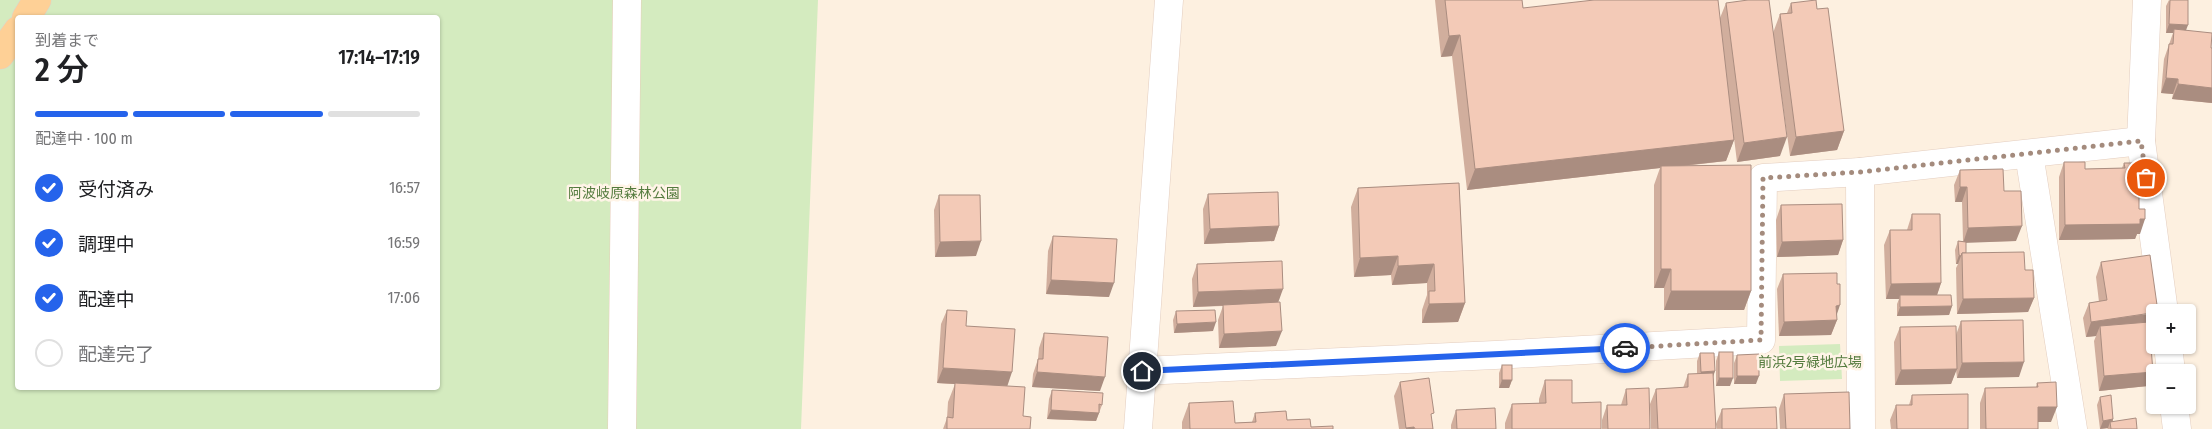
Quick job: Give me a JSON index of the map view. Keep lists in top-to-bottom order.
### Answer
{
  "parks": ["阿波岐原森林公園", "前浜2号緑地広場"],
  "page": {
    "heading": ["2 分", "到着まで", "17:14–17:19"],
    "bar": "配達中 · 100 m",
    "list": [
      ["受付済み", "16:57"],
      ["調理中", "16:59"],
      ["配達中", "17:06"],
      "配達完了"
    ],
    "map_buttons": ["+", "−"]
  }
}
